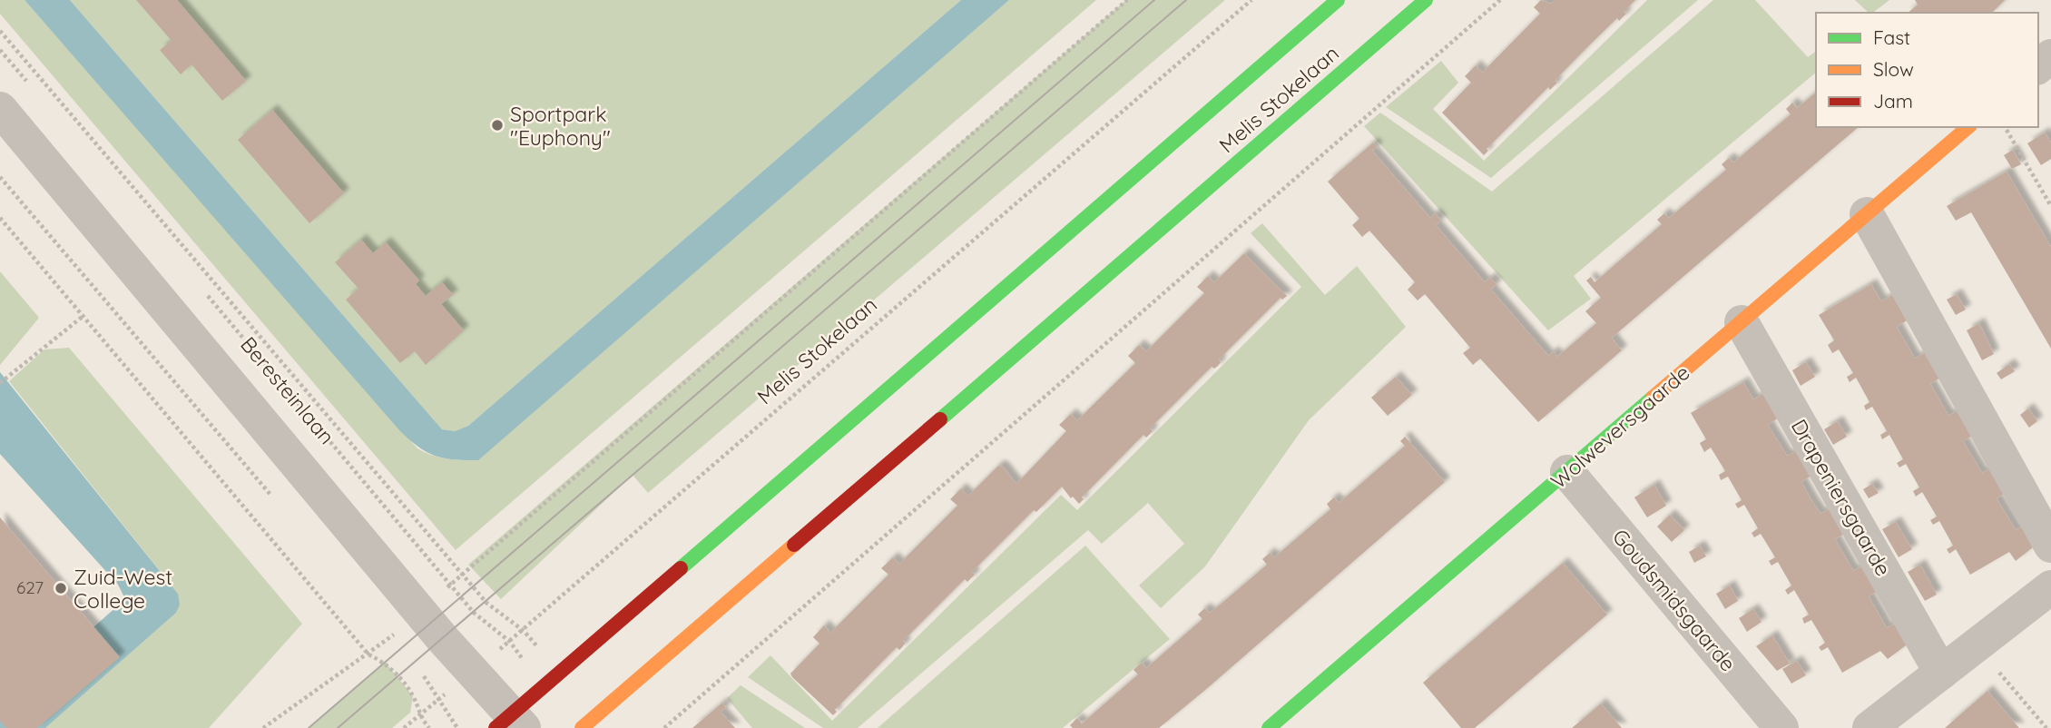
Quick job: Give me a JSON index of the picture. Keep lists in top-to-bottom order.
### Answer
{
  "streets": {
    "street": [
      "Melis Stokelaan",
      "Beresteinlaan",
      "Wolweversgaarde",
      "Drapeniersgaarde",
      "Goudsmidsgaarde"
    ]
  },
  "crossings": [
    ["Melis Stokelaan", "Beresteinlaan"],
    ["Wolweversgaarde", "Drapeniersgaarde"],
    ["Wolweversgaarde", "Goudsmidsgaarde"]
  ],
  "places": ["Sportpark ''Euphony\"", "Zuid-West College"],
  "house_numbers": ["627"],
  "legend": ["Fast", "Slow", "Jam"]
}
